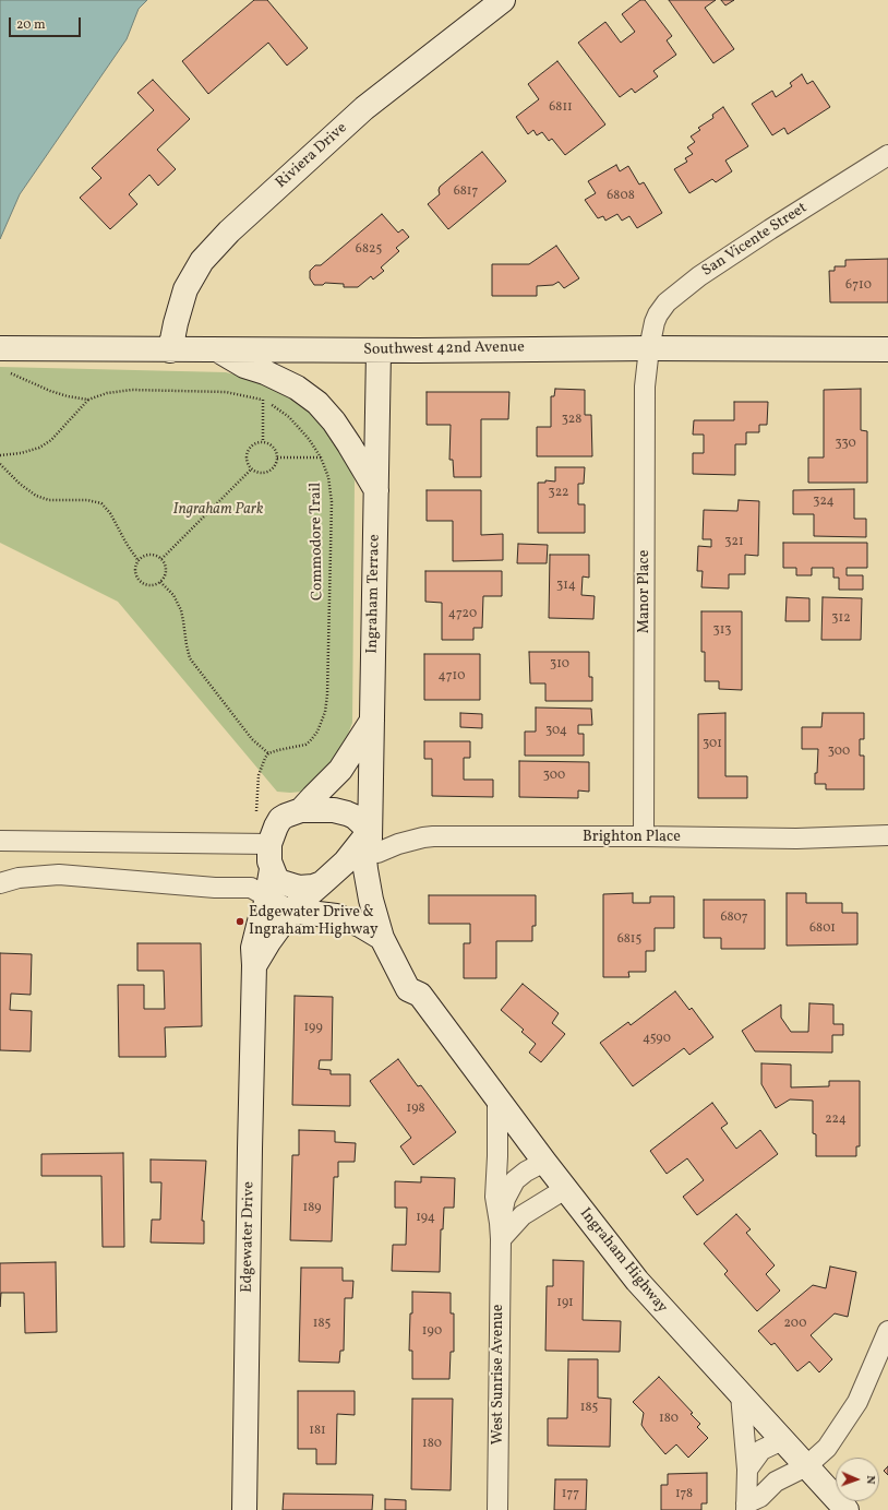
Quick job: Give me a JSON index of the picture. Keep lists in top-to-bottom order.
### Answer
{
  "streets": {
    "main road": [
      "Riviera Drive",
      "Southwest 42nd Avenue",
      "Ingraham Terrace",
      "Edgewater Drive",
      "Ingraham Highway"
    ],
    "street": [
      "San Vicente Street",
      "Manor Place",
      "Brighton Place",
      "West Sunrise Avenue"
    ],
    "path": ["Commodore Trail"]
  },
  "crossings": [
    ["Riviera Drive", "Southwest 42nd Avenue"],
    ["San Vicente Street", "Southwest 42nd Avenue"],
    ["San Vicente Street", "Manor Place"],
    ["Southwest 42nd Avenue", "Commodore Trail"],
    ["Southwest 42nd Avenue", "Manor Place"],
    ["Southwest 42nd Avenue", "Ingraham Terrace"],
    ["Manor Place", "Brighton Place"],
    ["Ingraham Terrace", "Brighton Place"],
    ["Ingraham Terrace", "Edgewater Drive"],
    ["Ingraham Terrace", "Ingraham Highway"],
    ["Brighton Place", "Edgewater Drive"],
    ["Brighton Place", "Ingraham Highway"],
    ["Edgewater Drive", "Ingraham Highway"],
    ["Ingraham Highway", "West Sunrise Avenue"]
  ],
  "parks": ["Ingraham Park"],
  "places": ["Edgewater Drive & Ingraham Highway"],
  "house_numbers": [
    "6811",
    "6817",
    "6808",
    "6825",
    "6710",
    "328",
    "330",
    "322",
    "324",
    "321",
    "314",
    "4720",
    "312",
    "313",
    "310",
    "4710",
    "304",
    "301",
    "300",
    "300",
    "6807",
    "6801",
    "6815",
    "199",
    "4590",
    "198",
    "224",
    "189",
    "194",
    "191",
    "185",
    "200",
    "190",
    "185",
    "180",
    "181",
    "180",
    "177",
    "178"
  ],
  "scale_bar": "20 m",
  "north": "right"
}
